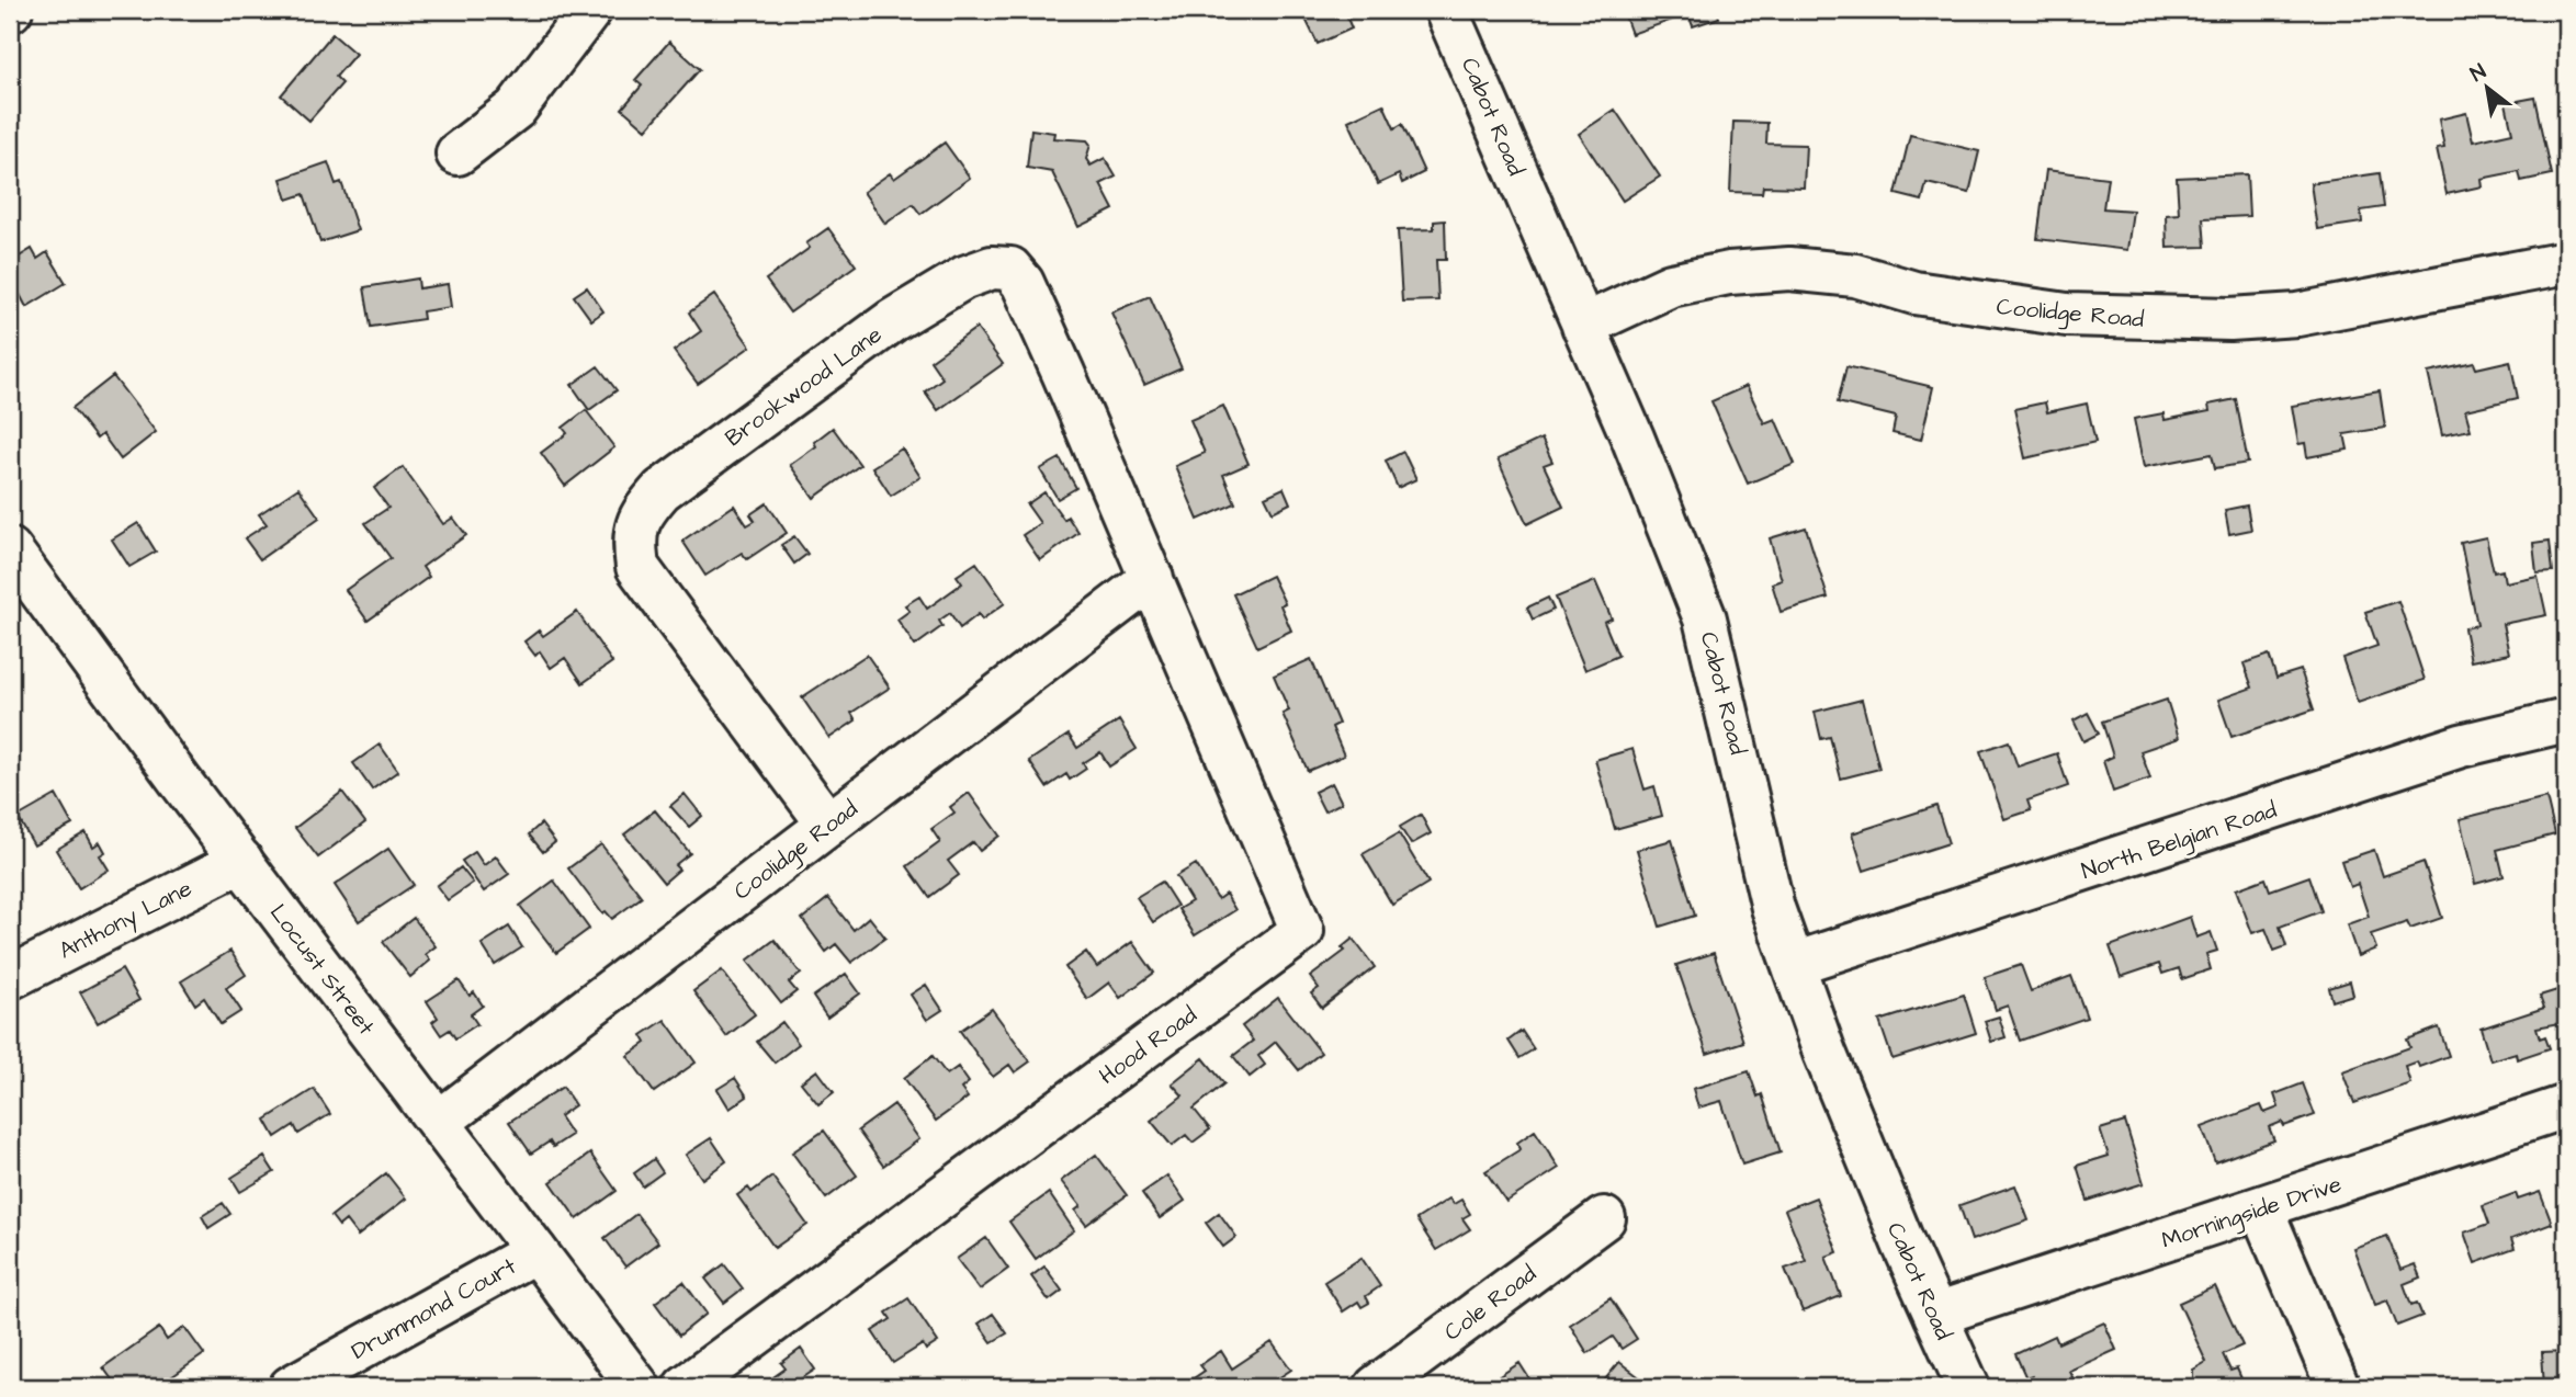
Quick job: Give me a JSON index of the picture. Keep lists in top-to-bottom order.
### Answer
{
  "streets": {
    "street": [
      "Cabot Road",
      "Coolidge Road",
      "Brookwood Lane",
      "North Belgian Road",
      "Anthony Lane",
      "Locust Street",
      "Hood Road",
      "Morningside Drive",
      "Cole Road",
      "Drummond Court"
    ]
  },
  "crossings": [
    ["Cabot Road", "Coolidge Road"],
    ["Cabot Road", "North Belgian Road"],
    ["Cabot Road", "Morningside Drive"],
    ["Coolidge Road", "Brookwood Lane"],
    ["Coolidge Road", "Locust Street"],
    ["Coolidge Road", "Hood Road"],
    ["Brookwood Lane", "Hood Road"],
    ["Anthony Lane", "Locust Street"],
    ["Locust Street", "Drummond Court"]
  ],
  "north": "top left"
}
